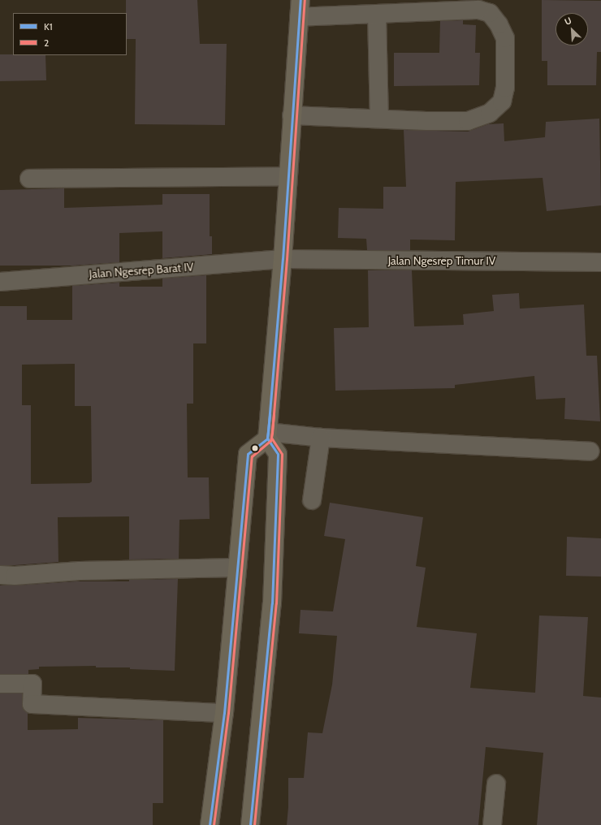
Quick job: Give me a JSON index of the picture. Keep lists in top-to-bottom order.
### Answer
{
  "streets": {
    "street": ["Jalan Ngesrep Timur IV", "Jalan Ngesrep Barat IV"]
  },
  "crossings": [
    ["Jalan Ngesrep Timur IV", "Jalan Ngesrep Barat IV"]
  ],
  "lines": ["transit line K1", "transit line 2"],
  "legend": ["K1", "2"],
  "north": "top left"
}
